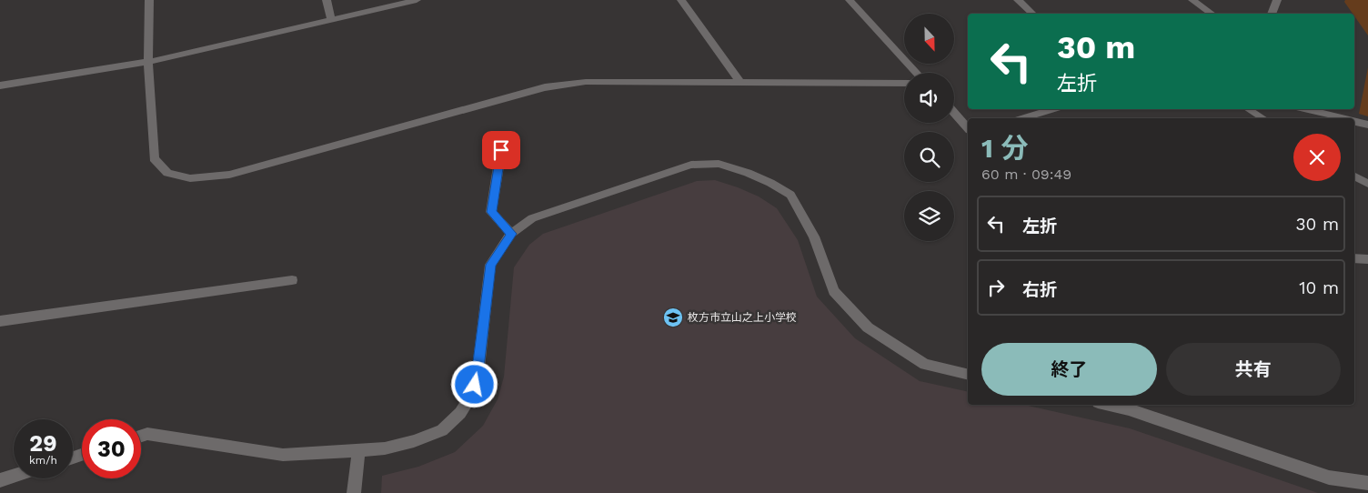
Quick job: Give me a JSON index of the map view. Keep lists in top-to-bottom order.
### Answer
{
  "places": {
    "school or university": ["枚方市立山之上小学校"]
  },
  "north": "bottom",
  "page": {
    "turn": ["30 m", "左折"],
    "heading": ["1 分", "60 m · 09:49"],
    "list": [
      {
        "name": "左折",
        "value": "30 m"
      },
      {
        "name": "右折",
        "value": "10 m"
      }
    ],
    "buttons": ["終了", "共有"],
    "speed": "29 km/h",
    "limit": "30"
  }
}
